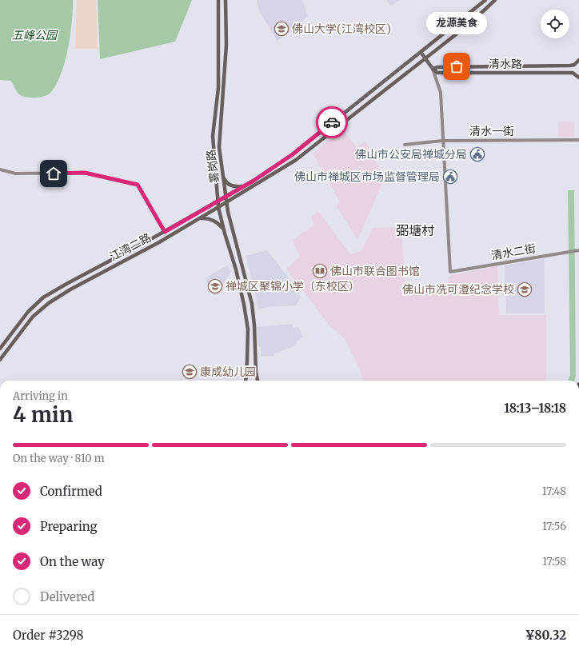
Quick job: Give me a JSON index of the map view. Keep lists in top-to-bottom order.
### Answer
{
  "streets": {
    "main road": ["清水路", "雾岗路", "江湾二路"],
    "street": ["清水一街", "清水二街"]
  },
  "crossings": [
    ["清水一街", "清水二街"],
    ["雾岗路", "江湾二路"]
  ],
  "districts": ["弼塘村"],
  "parks": ["五峰公园"],
  "places": {
    "school or university": [
      "佛山大学(江湾校区)",
      "禅城区聚锦小学（东校区）",
      "佛山市冼可澄纪念学校",
      "康成幼儿园"
    ],
    "other": ["龙源美食"],
    "public building": ["佛山市公安局禅城分局", "佛山市禅城区市场监督管理局"],
    "library": ["佛山市联合图书馆"]
  },
  "page": {
    "bubble": "龙源美食",
    "heading": ["4 min", "Arriving in", "18:13–18:18"],
    "panel": ["Order #3298", "¥80.32"],
    "bar": "On the way · 810 m",
    "list": [
      ["Confirmed", "17:48"],
      ["Preparing", "17:56"],
      ["On the way", "17:58"],
      "Delivered"
    ]
  }
}
